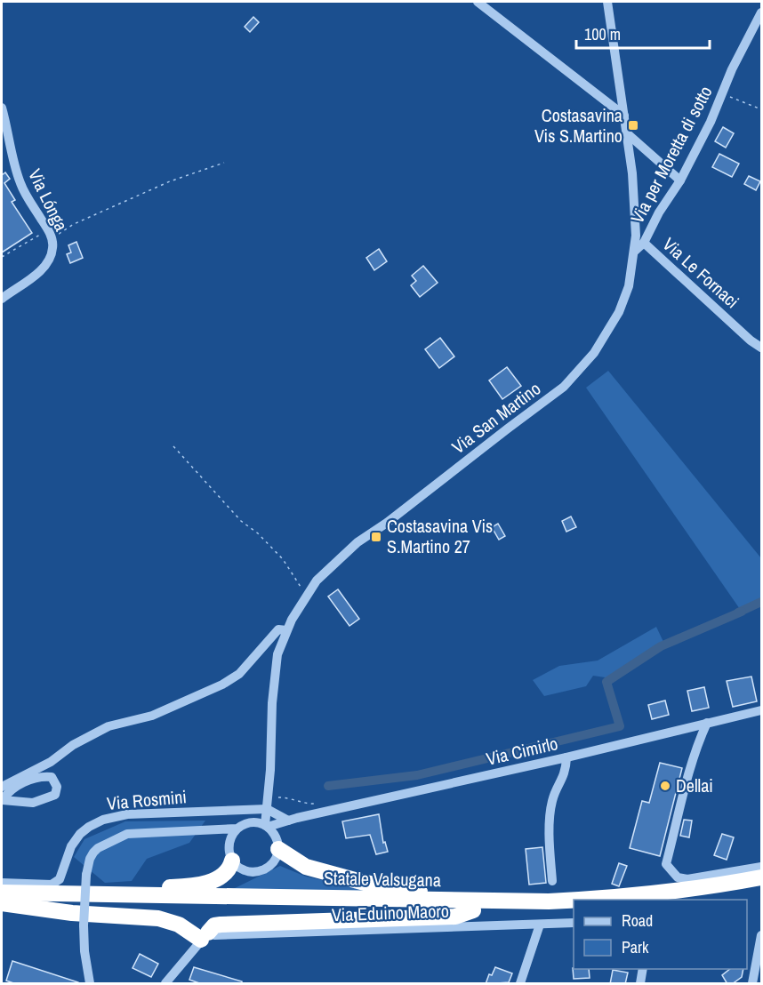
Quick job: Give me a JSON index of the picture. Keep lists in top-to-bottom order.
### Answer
{
  "streets": {
    "highway": ["Statale Valsugana"],
    "street": [
      "Via per Moretta di sotto",
      "Via Lónga",
      "Via Le Fornaci",
      "Via San Martino",
      "Via Cimirlo",
      "Via Rosmini",
      "Via Eduino Maoro"
    ]
  },
  "crossings": [
    ["Via per Moretta di sotto", "Via Le Fornaci"],
    ["Via per Moretta di sotto", "Via San Martino"],
    ["Via San Martino", "Via Cimirlo"],
    ["Via San Martino", "Via Rosmini"]
  ],
  "places": {
    "transit": ["Costasavina Vis S.Martino", "Costasavina Vis S.Martino 27"],
    "other": ["Dellai"]
  },
  "legend": ["Road", "Park"],
  "scale_bar": "100 m"
}
